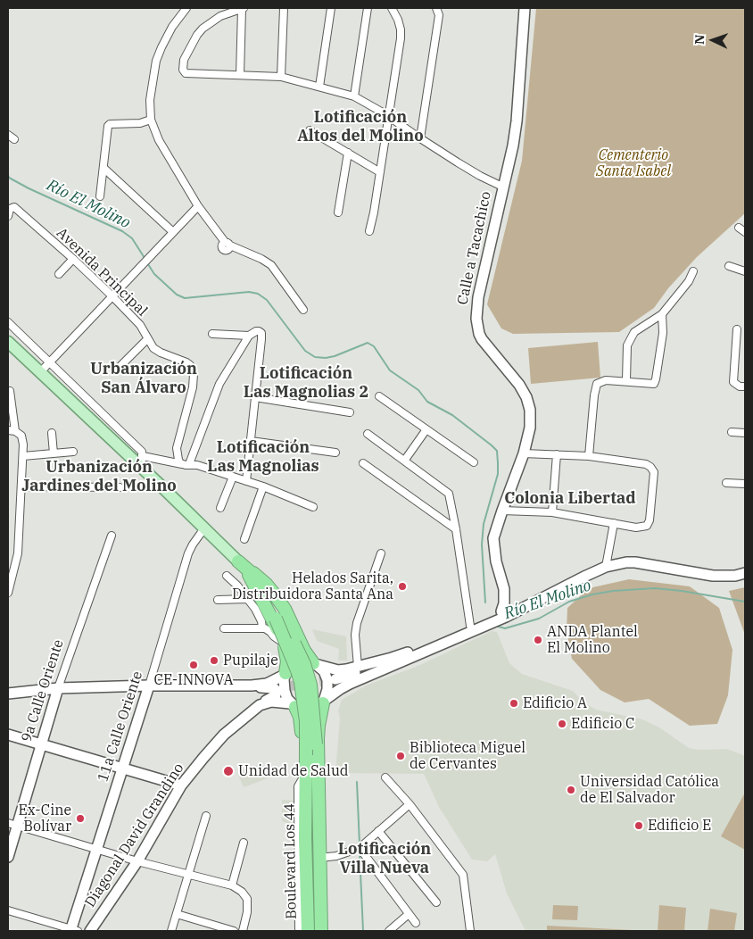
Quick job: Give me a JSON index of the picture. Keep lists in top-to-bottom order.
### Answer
{
  "streets": {
    "highway": ["Boulevard Los 44"],
    "main road": [
      "Calle a Tacachico",
      "9a Calle Oriente",
      "11a Calle Oriente",
      "Diagonal David Grandino"
    ],
    "street": ["Avenida Principal"]
  },
  "districts": [
    "Lotificación Altos del Molino",
    "Urbanización San Álvaro",
    "Lotificación Las Magnolias 2",
    "Lotificación Las Magnolias",
    "Urbanización Jardines del Molino",
    "Colonia Libertad",
    "Lotificación Villa Nueva"
  ],
  "water": ["Río El Molino"],
  "parks": ["Cementerio Santa Isabel"],
  "places": [
    "Helados Sarita, Distribuidora Santa Ana",
    "ANDA Plantel El Molino",
    "Pupilaje",
    "CE-INNOVA",
    "Edificio A",
    "Edificio C",
    "Biblioteca Miguel de Cervantes",
    "Unidad de Salud",
    "Universidad Católica de El Salvador",
    "Ex-Cine Bolívar",
    "Edificio E"
  ],
  "north": "left"
}
